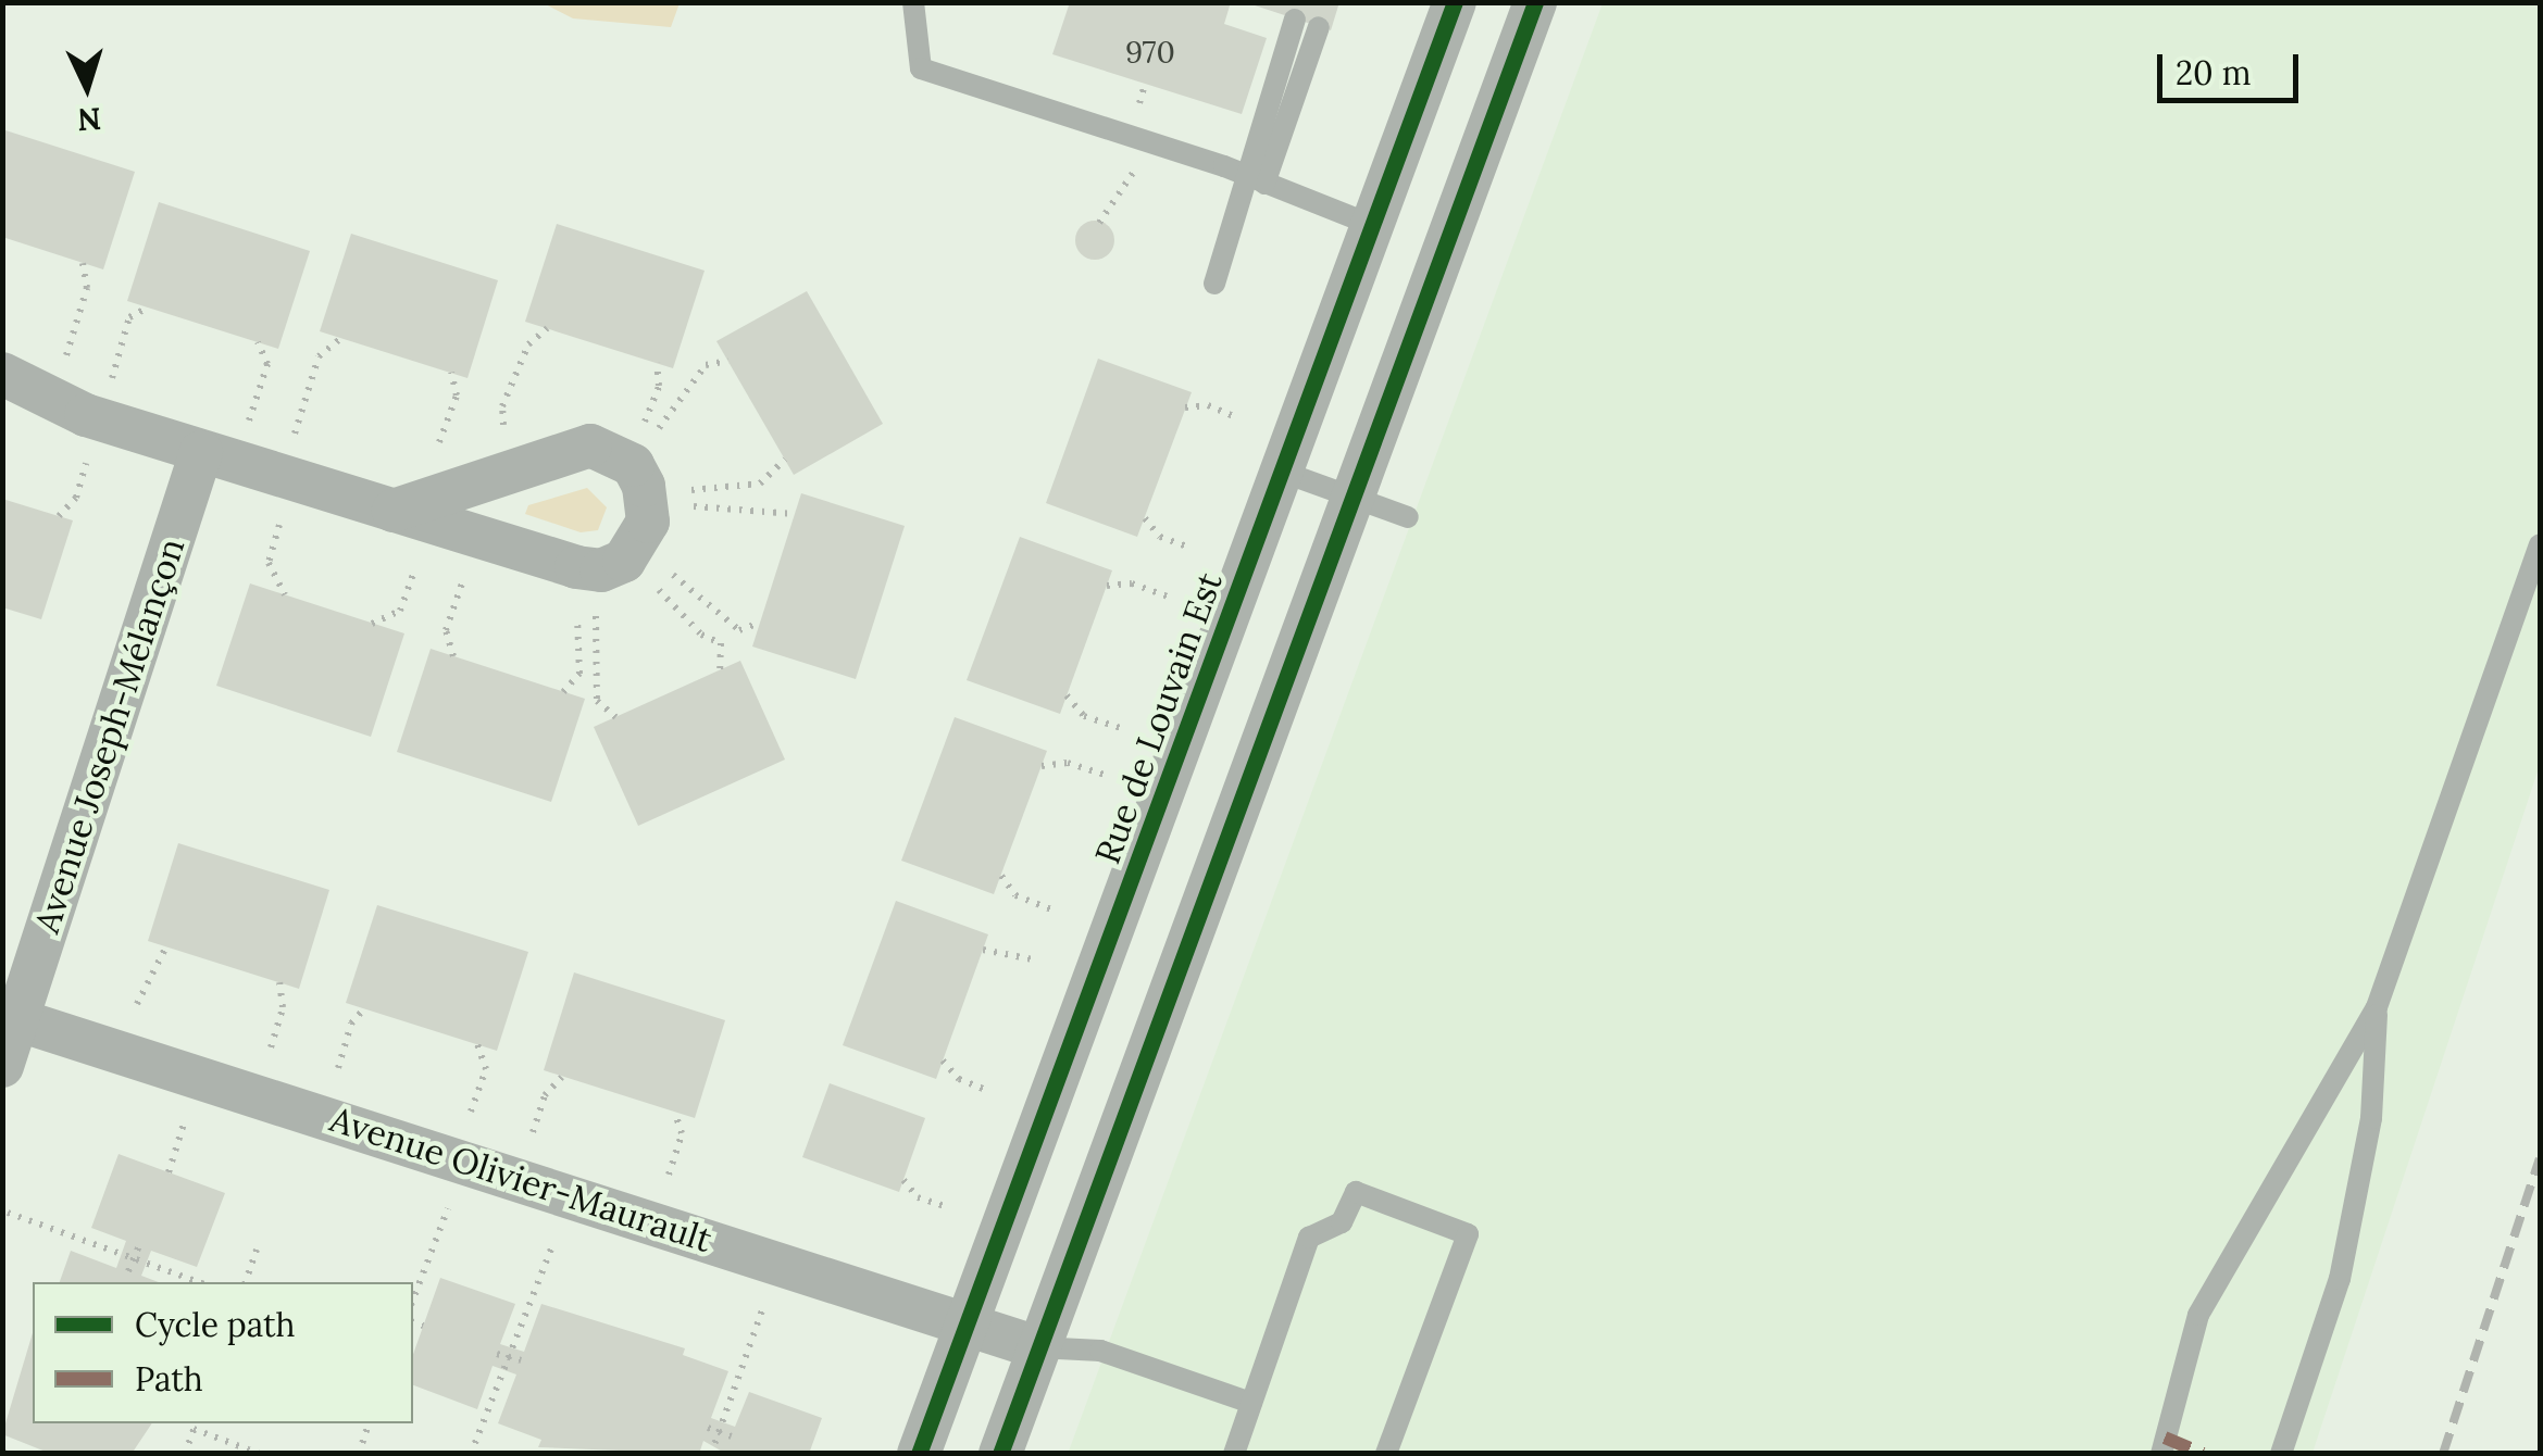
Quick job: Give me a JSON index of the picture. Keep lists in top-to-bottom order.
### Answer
{
  "streets": {
    "street": ["Rue de Louvain Est", "Avenue Joseph-Mélançon", "Avenue Olivier-Maurault"]
  },
  "crossings": [
    ["Rue de Louvain Est", "Avenue Olivier-Maurault"],
    ["Avenue Joseph-Mélançon", "Avenue Olivier-Maurault"]
  ],
  "house_numbers": ["970"],
  "legend": ["Cycle path", "Path"],
  "scale_bar": "20 m",
  "north": "bottom"
}
